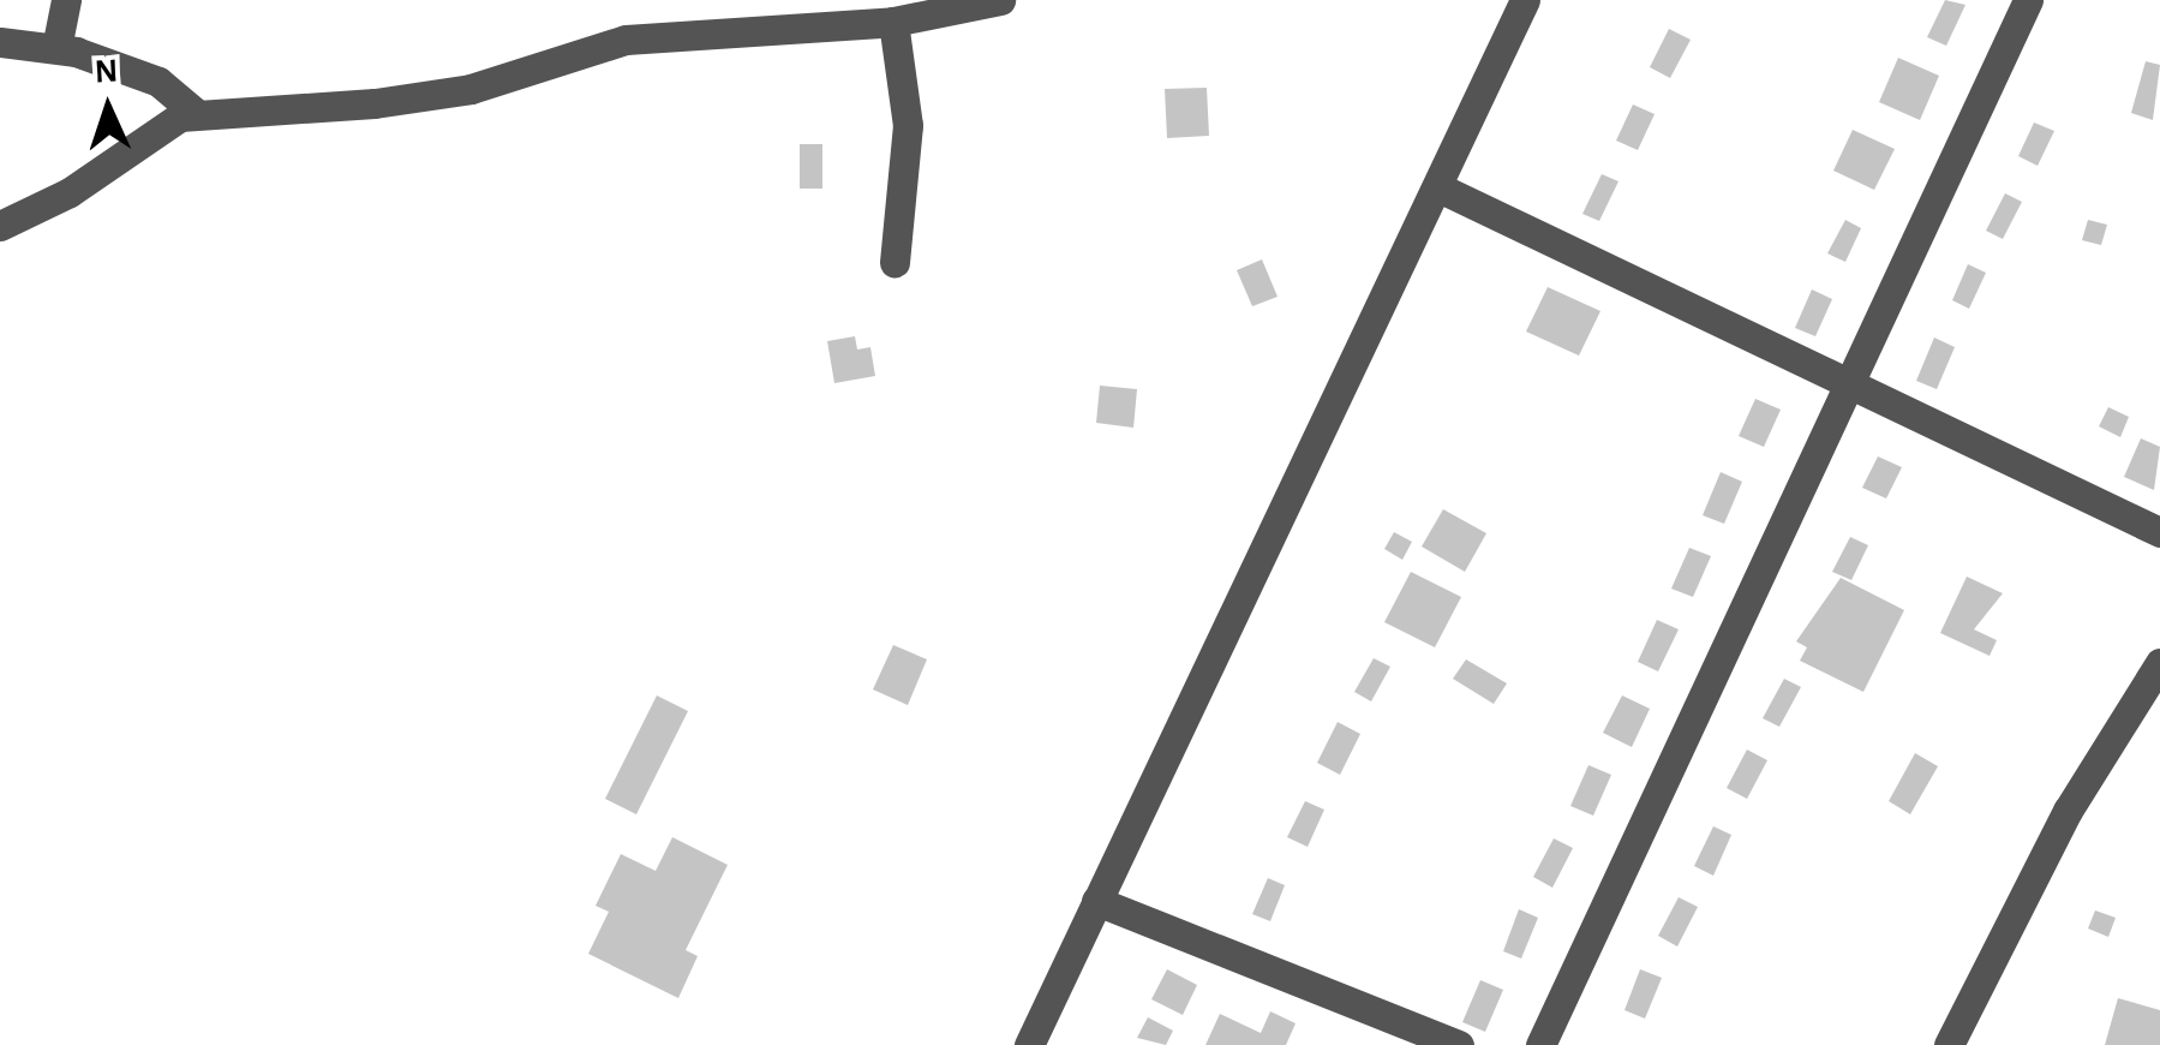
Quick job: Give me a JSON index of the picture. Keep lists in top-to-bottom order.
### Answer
{
  "north": "top"
}
